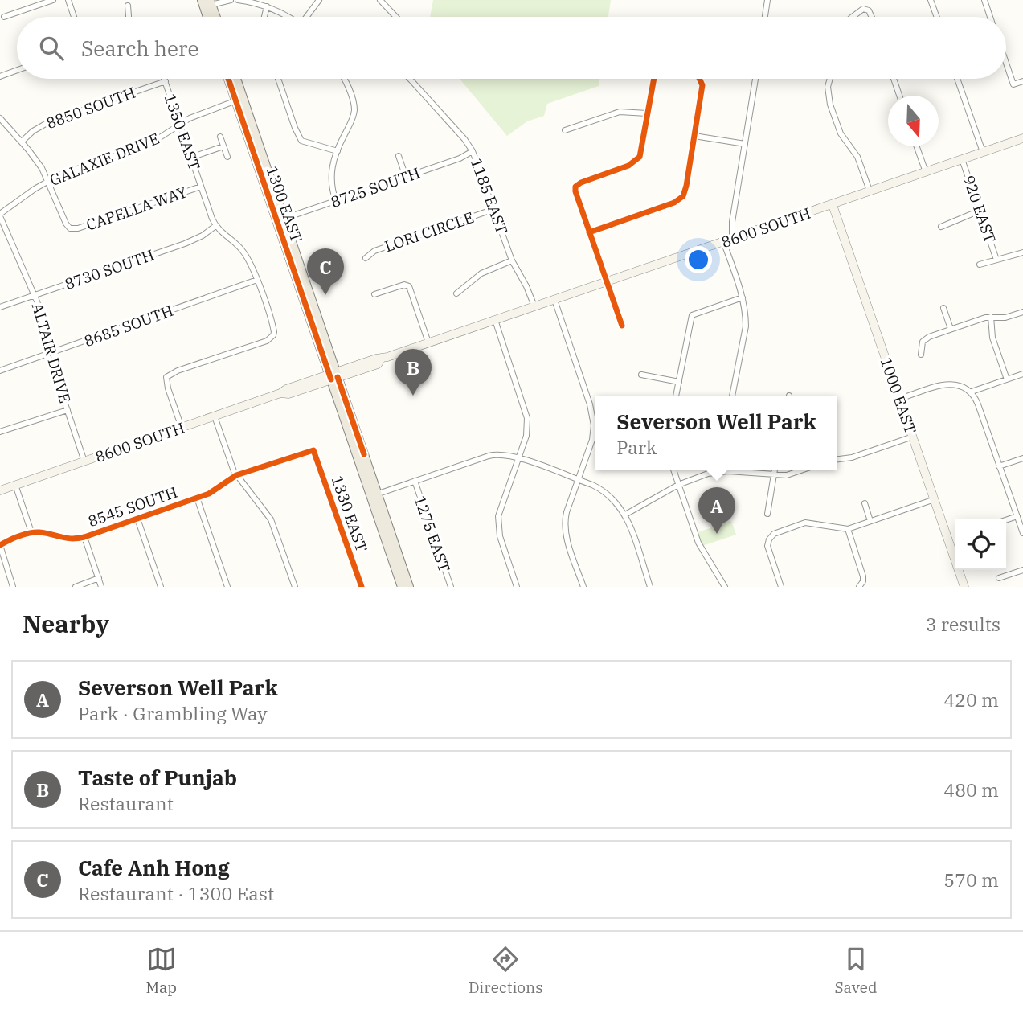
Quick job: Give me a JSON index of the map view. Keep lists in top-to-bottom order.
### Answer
{
  "streets": {
    "main road": ["1300 EAST"],
    "street": [
      "8850 SOUTH",
      "1350 EAST",
      "GALAXIE DRIVE",
      "8725 SOUTH",
      "1185 EAST",
      "CAPELLA WAY",
      "920 EAST",
      "8600 SOUTH",
      "LORI CIRCLE",
      "8730 SOUTH",
      "8685 SOUTH",
      "ALTAIR DRIVE",
      "1000 EAST",
      "8545 SOUTH",
      "1330 EAST",
      "1275 EAST"
    ]
  },
  "crossings": [
    ["8850 SOUTH", "1350 EAST"],
    ["8850 SOUTH", "CAPELLA WAY"],
    ["1350 EAST", "GALAXIE DRIVE"],
    ["1350 EAST", "CAPELLA WAY"],
    ["1350 EAST", "8730 SOUTH"],
    ["GALAXIE DRIVE", "1300 EAST"],
    ["GALAXIE DRIVE", "CAPELLA WAY"],
    ["GALAXIE DRIVE", "ALTAIR DRIVE"],
    ["8725 SOUTH", "1185 EAST"],
    ["8725 SOUTH", "1300 EAST"],
    ["1185 EAST", "8600 SOUTH"],
    ["1185 EAST", "LORI CIRCLE"],
    ["1300 EAST", "8600 SOUTH"],
    ["920 EAST", "8600 SOUTH"],
    ["8600 SOUTH", "ALTAIR DRIVE"],
    ["8600 SOUTH", "1000 EAST"],
    ["8730 SOUTH", "ALTAIR DRIVE"],
    ["8685 SOUTH", "ALTAIR DRIVE"],
    ["8545 SOUTH", "1330 EAST"]
  ],
  "north": "bottom",
  "page": {
    "search": "Search here",
    "pins": ["C", "B", "A"],
    "popup": ["Severson Well Park", "Park"],
    "heading": ["Nearby", "3 results"],
    "list": [
      {
        "mark": "A",
        "name": "Severson Well Park",
        "note": "Park · Grambling Way",
        "value": "420 m"
      },
      {
        "mark": "B",
        "name": "Taste of Punjab",
        "note": "Restaurant",
        "value": "480 m"
      },
      {
        "mark": "C",
        "name": "Cafe Anh Hong",
        "note": "Restaurant · 1300 East",
        "value": "570 m"
      }
    ],
    "nav": ["Map", "Directions", "Saved"]
  }
}
